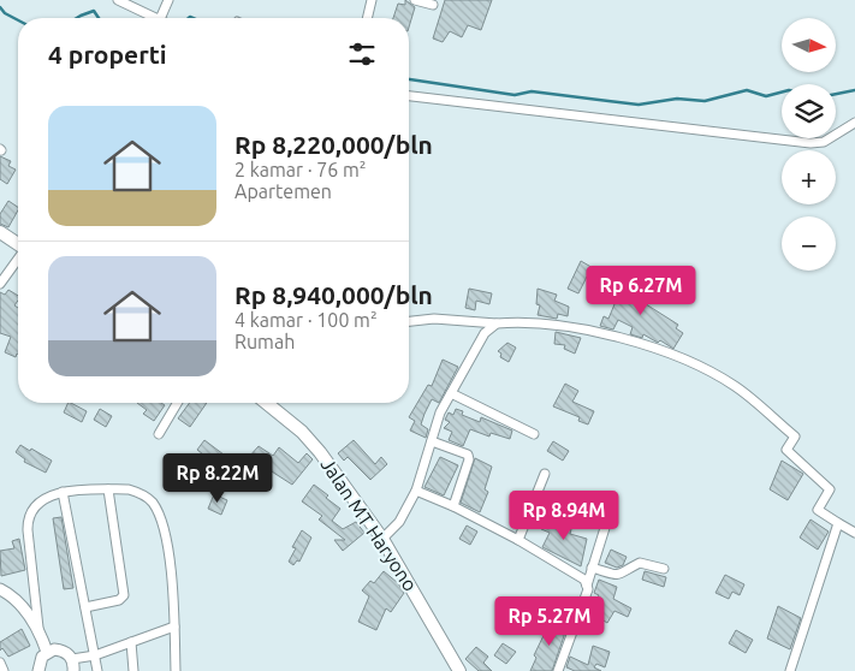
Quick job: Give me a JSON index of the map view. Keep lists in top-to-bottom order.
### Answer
{
  "streets": {
    "main road": ["Jalan MT Haryono"]
  },
  "north": "right",
  "page": {
    "map_buttons": ["+", "−"],
    "heading": "4 properti",
    "list": [
      {
        "name": "Rp 8,220,000/bln",
        "note": "2 kamar · 76 m² · Apartemen"
      },
      {
        "name": "Rp 8,940,000/bln",
        "note": "4 kamar · 100 m² · Rumah"
      }
    ],
    "price": [
      "Rp 6.27M",
      "Rp 8.22M",
      "Rp 8.94M",
      "Rp 5.27M"
    ]
  }
}
